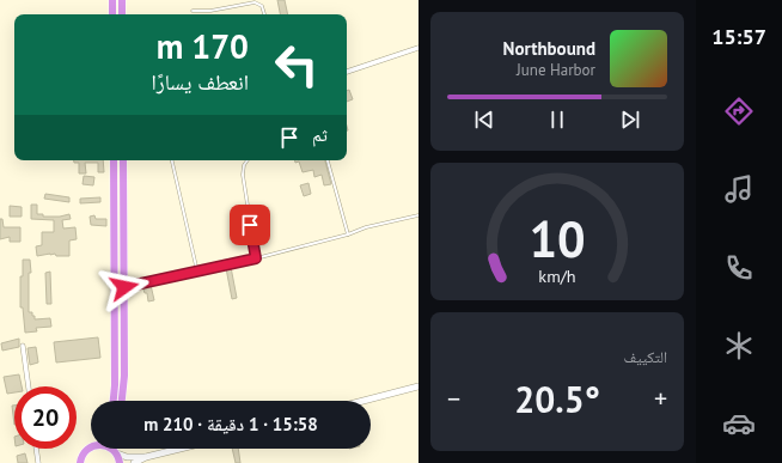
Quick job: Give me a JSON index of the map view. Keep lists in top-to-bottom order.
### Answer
{
  "page": {
    "tabs": "15:57",
    "turn": ["170 m", "انعطف يسارًا"],
    "song": ["Northbound", "June Harbor"],
    "then": "ثم",
    "tile": "التكييف",
    "heat": ["−", "20.5°", "+"],
    "limit": "20",
    "trip": "15:58 · 1 دقيقة · 210 m",
    "gauge": ["10", "km/h"]
  }
}
